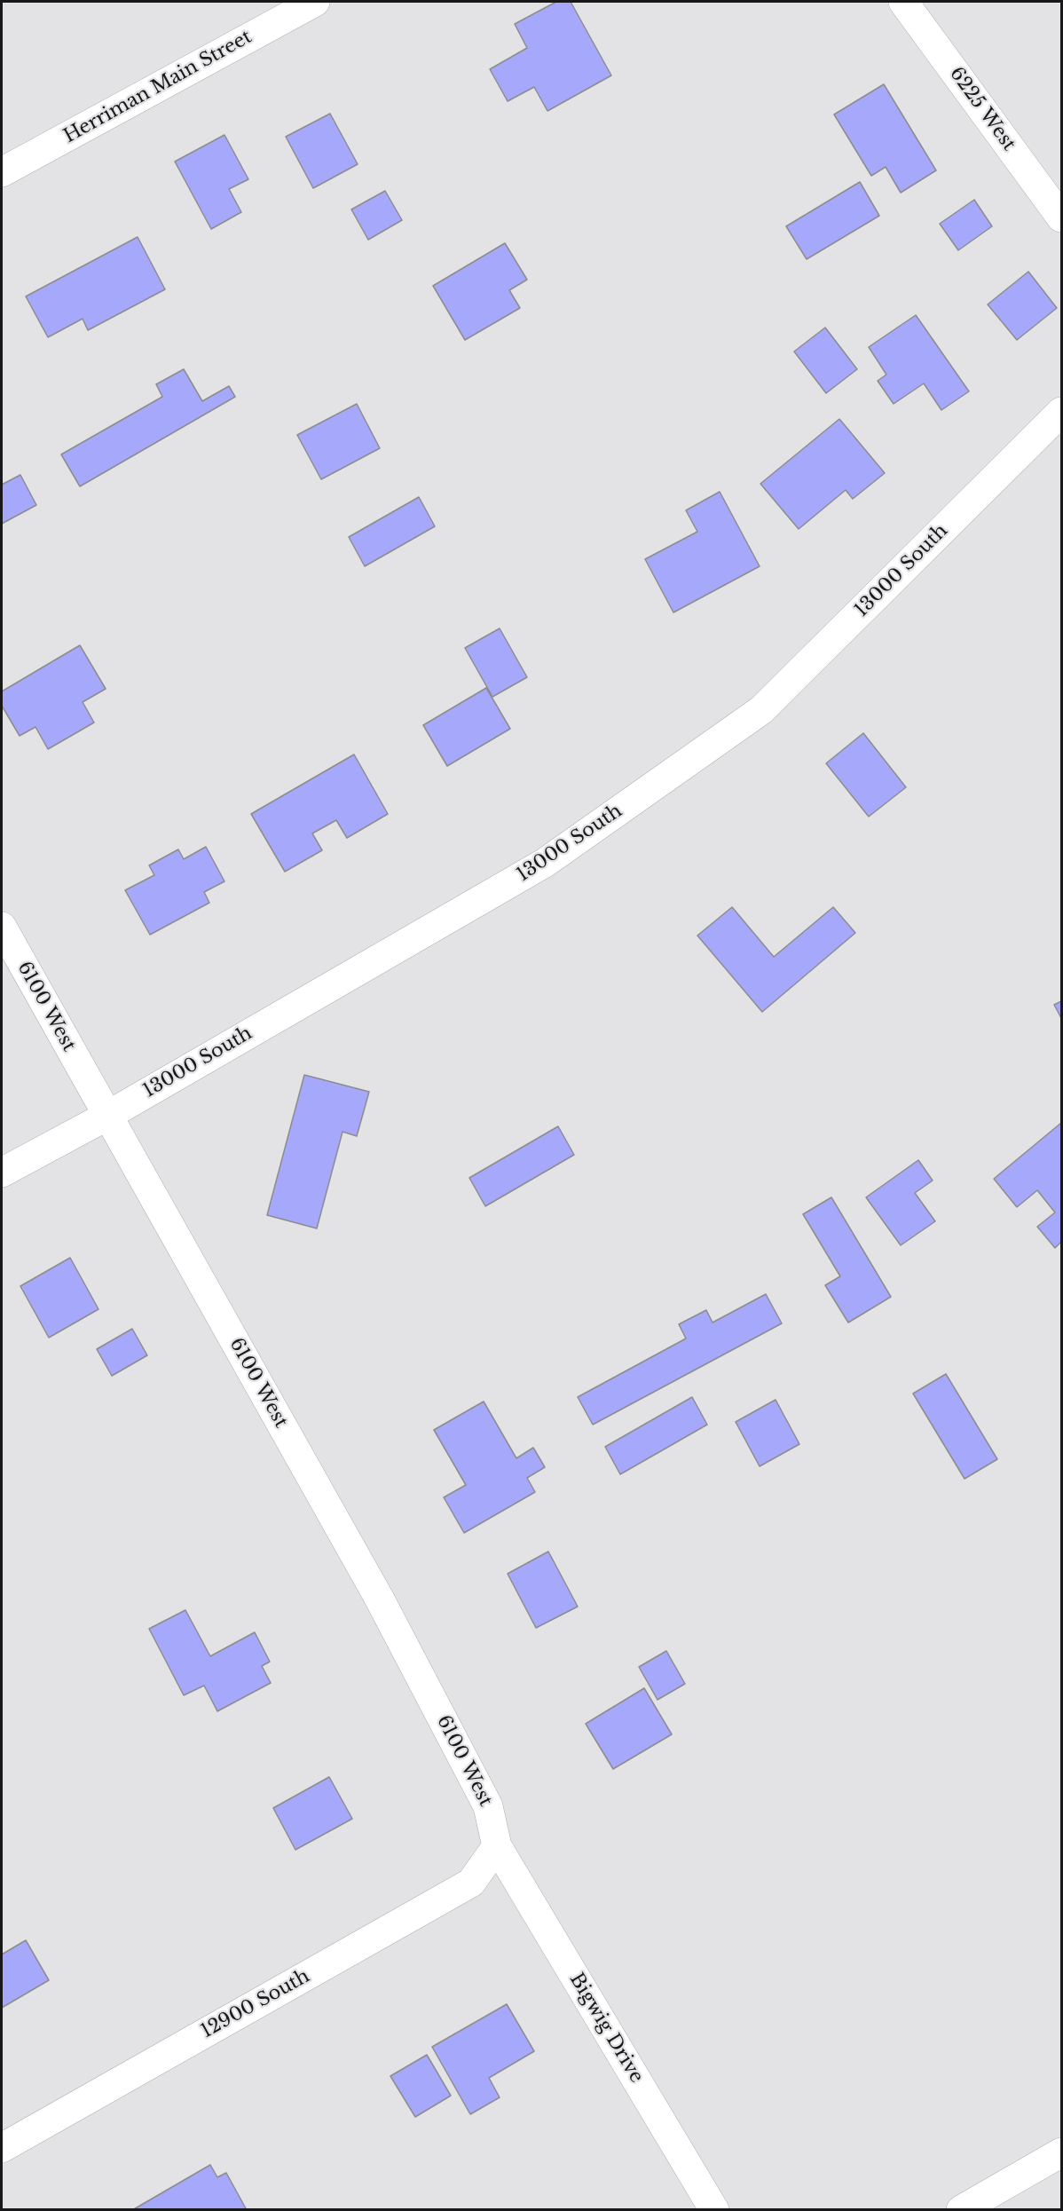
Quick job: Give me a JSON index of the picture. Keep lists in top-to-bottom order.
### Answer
{
  "streets": {
    "street": [
      "Herriman Main Street",
      "6225 West",
      "13000 South",
      "6100 West",
      "12900 South",
      "Bigwig Drive"
    ]
  },
  "crossings": [
    ["13000 South", "6100 West"],
    ["6100 West", "12900 South"],
    ["6100 West", "Bigwig Drive"],
    ["12900 South", "Bigwig Drive"]
  ]
}
